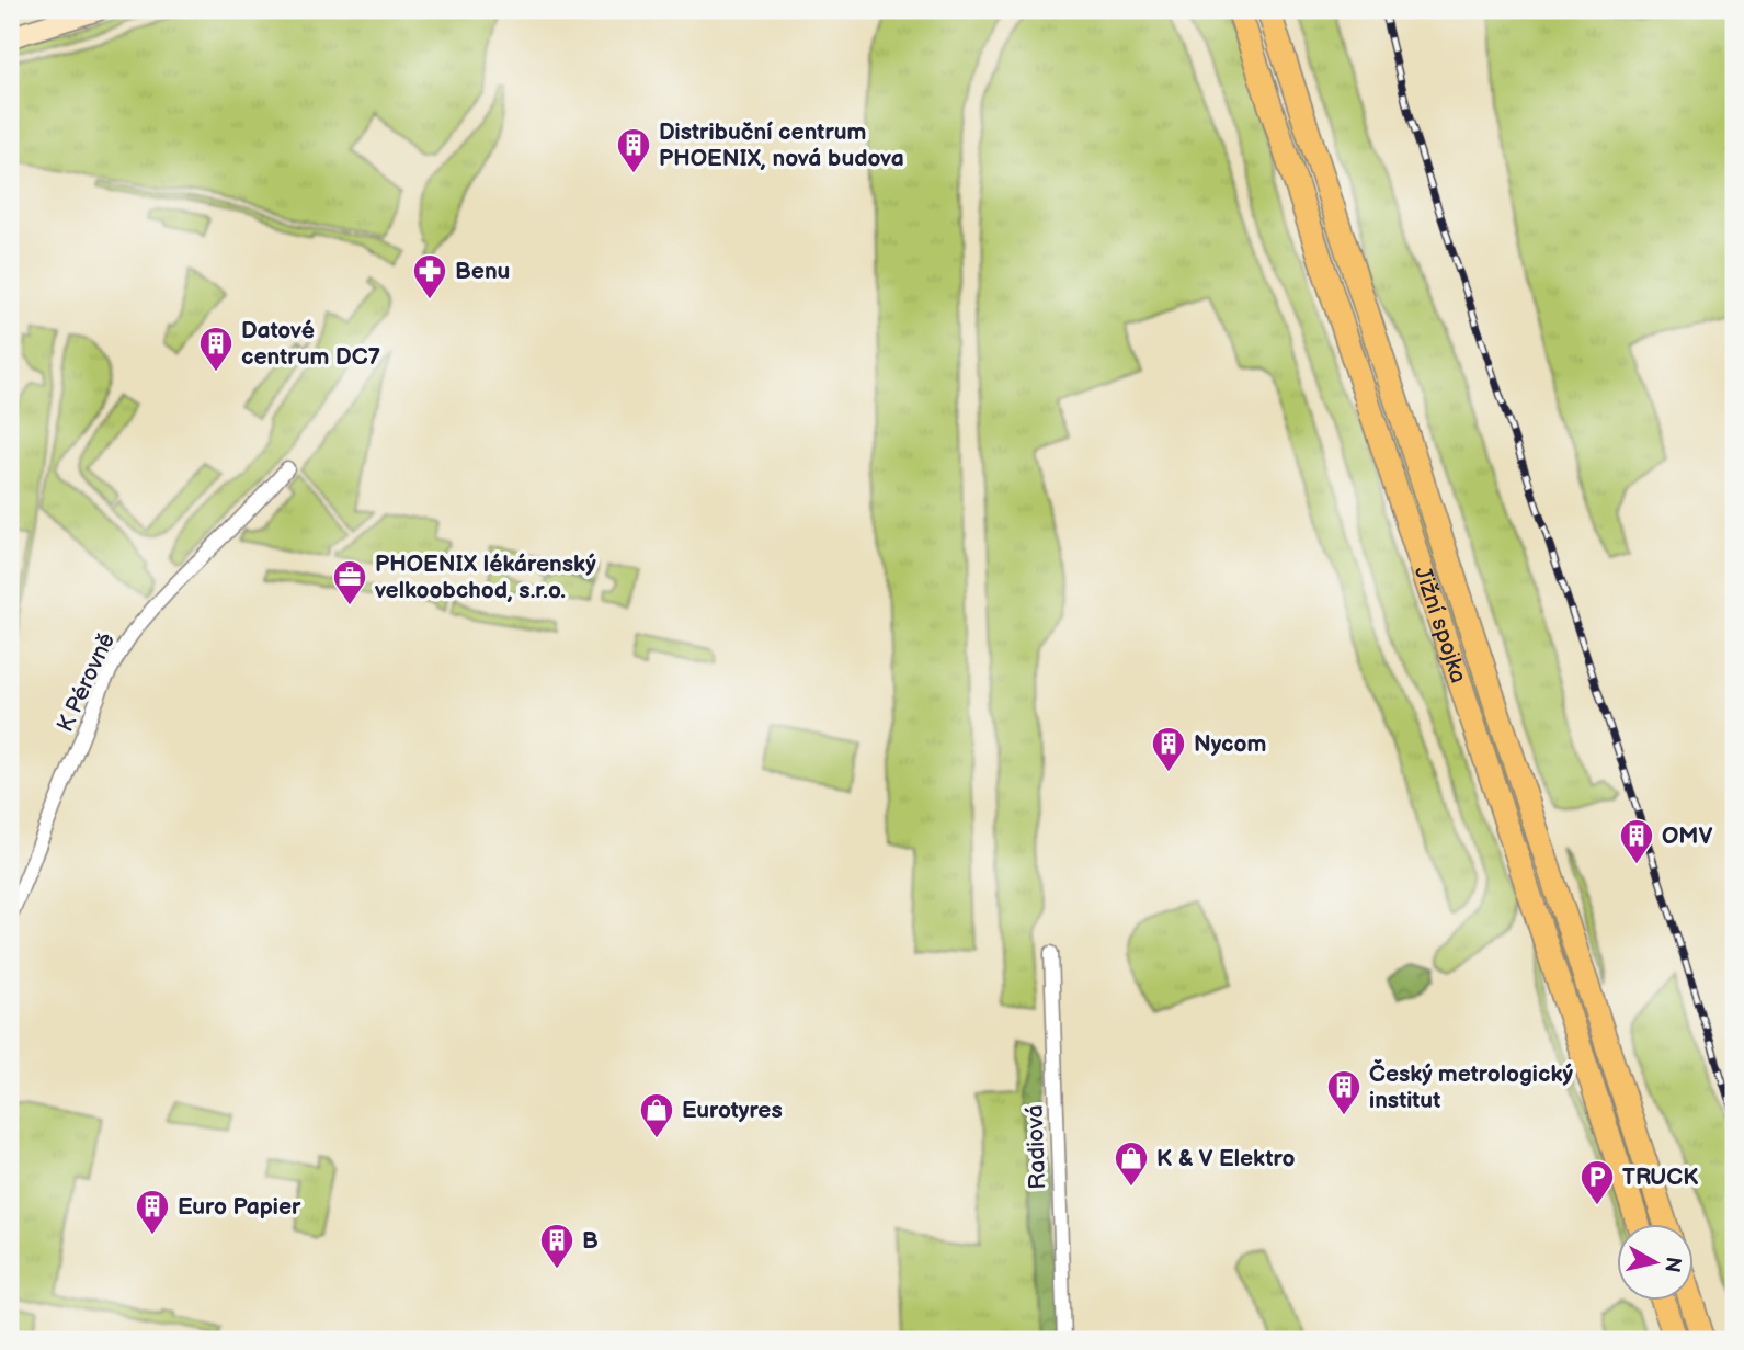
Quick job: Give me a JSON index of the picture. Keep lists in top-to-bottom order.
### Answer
{
  "streets": {
    "highway": ["Jižní spojka"],
    "street": ["K Pérovně", "Radiová"]
  },
  "places": {
    "building": [
      "Distribuční centrum PHOENIX, nová budova",
      "Datové centrum DC7",
      "Nycom",
      "OMV",
      "Český metrologický institut",
      "Euro Papier",
      "B"
    ],
    "pharmacy": ["Benu"],
    "office": ["PHOENIX lékárenský velkoobchod, s.r.o."],
    "shop": ["Eurotyres", "K & V Elektro"],
    "parking": ["TRUCK"]
  },
  "north": "right"
}
